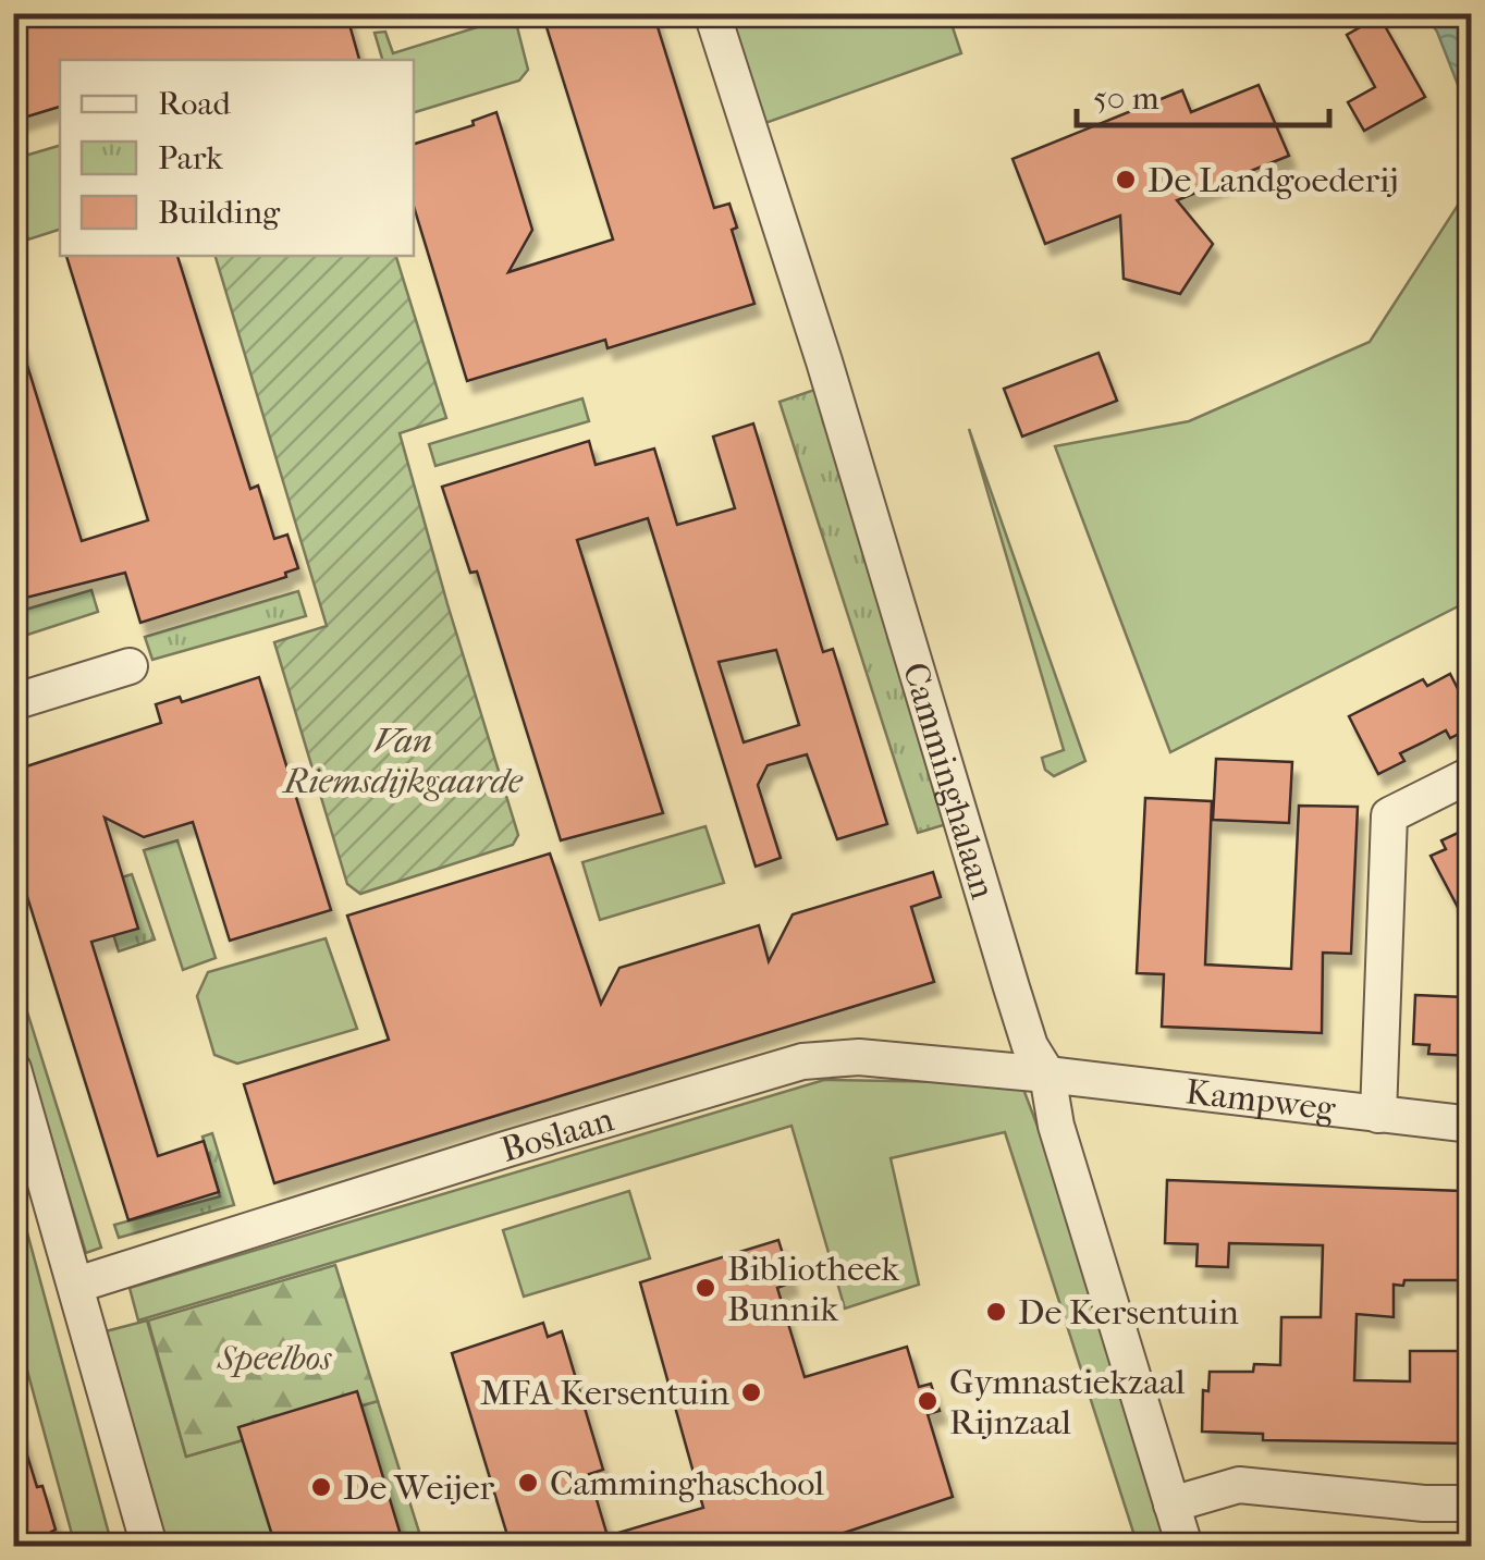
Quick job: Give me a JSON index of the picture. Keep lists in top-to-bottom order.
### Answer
{
  "streets": {
    "street": ["Camminghalaan", "Kampweg", "Boslaan"]
  },
  "crossings": [
    ["Camminghalaan", "Kampweg"],
    ["Camminghalaan", "Boslaan"],
    ["Kampweg", "Boslaan"]
  ],
  "parks": ["Van Riemsdijkgaarde", "Speelbos"],
  "places": [
    "De Landgoederij",
    "Bibliotheek Bunnik",
    "De Kersentuin",
    "MFA Kersentuin",
    "Gymnastiekzaal Rijnzaal",
    "Camminghaschool",
    "De Weijer"
  ],
  "legend": ["Road", "Park", "Building"],
  "scale_bar": "50 m"
}
